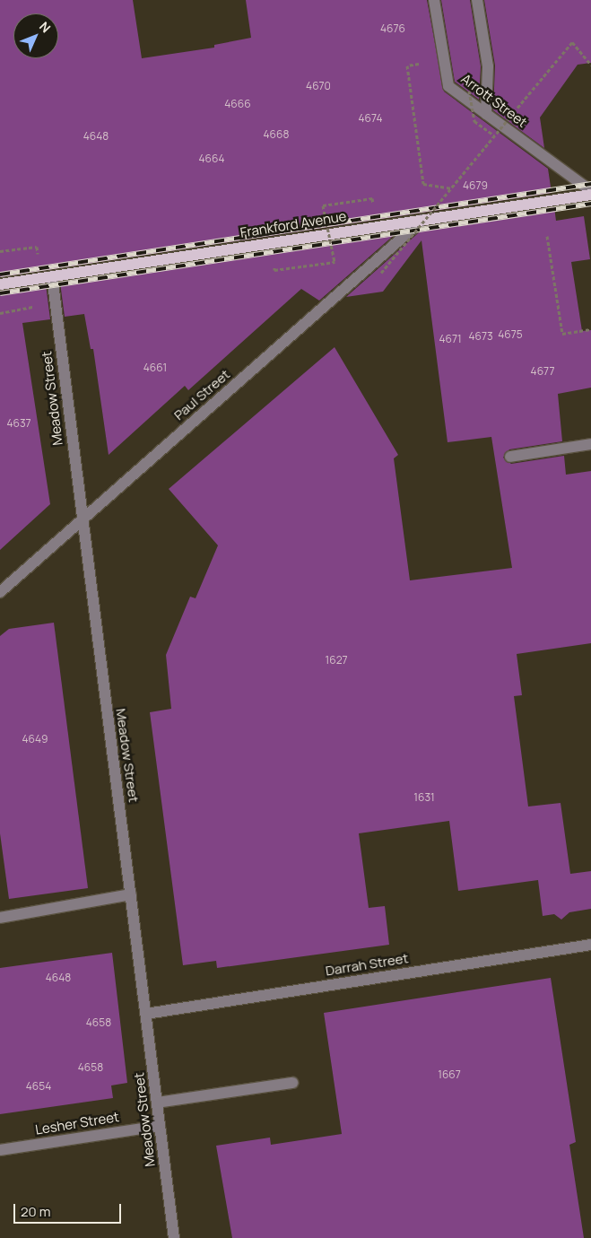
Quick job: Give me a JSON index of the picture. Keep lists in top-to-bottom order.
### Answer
{
  "streets": {
    "main road": ["Frankford Avenue"],
    "street": [
      "Arrott Street",
      "Paul Street",
      "Meadow Street",
      "Darrah Street",
      "Lesher Street"
    ]
  },
  "crossings": [
    ["Frankford Avenue", "Paul Street"],
    ["Frankford Avenue", "Meadow Street"],
    ["Paul Street", "Meadow Street"],
    ["Meadow Street", "Darrah Street"],
    ["Meadow Street", "Lesher Street"]
  ],
  "house_numbers": [
    "4676",
    "4670",
    "4666",
    "4674",
    "4668",
    "4648",
    "4664",
    "4679",
    "4675",
    "4673",
    "4671",
    "4661",
    "4677",
    "4637",
    "1627",
    "4649",
    "1631",
    "4648",
    "4658",
    "4658",
    "1667",
    "4654"
  ],
  "scale_bar": "20 m",
  "north": "top right"
}
